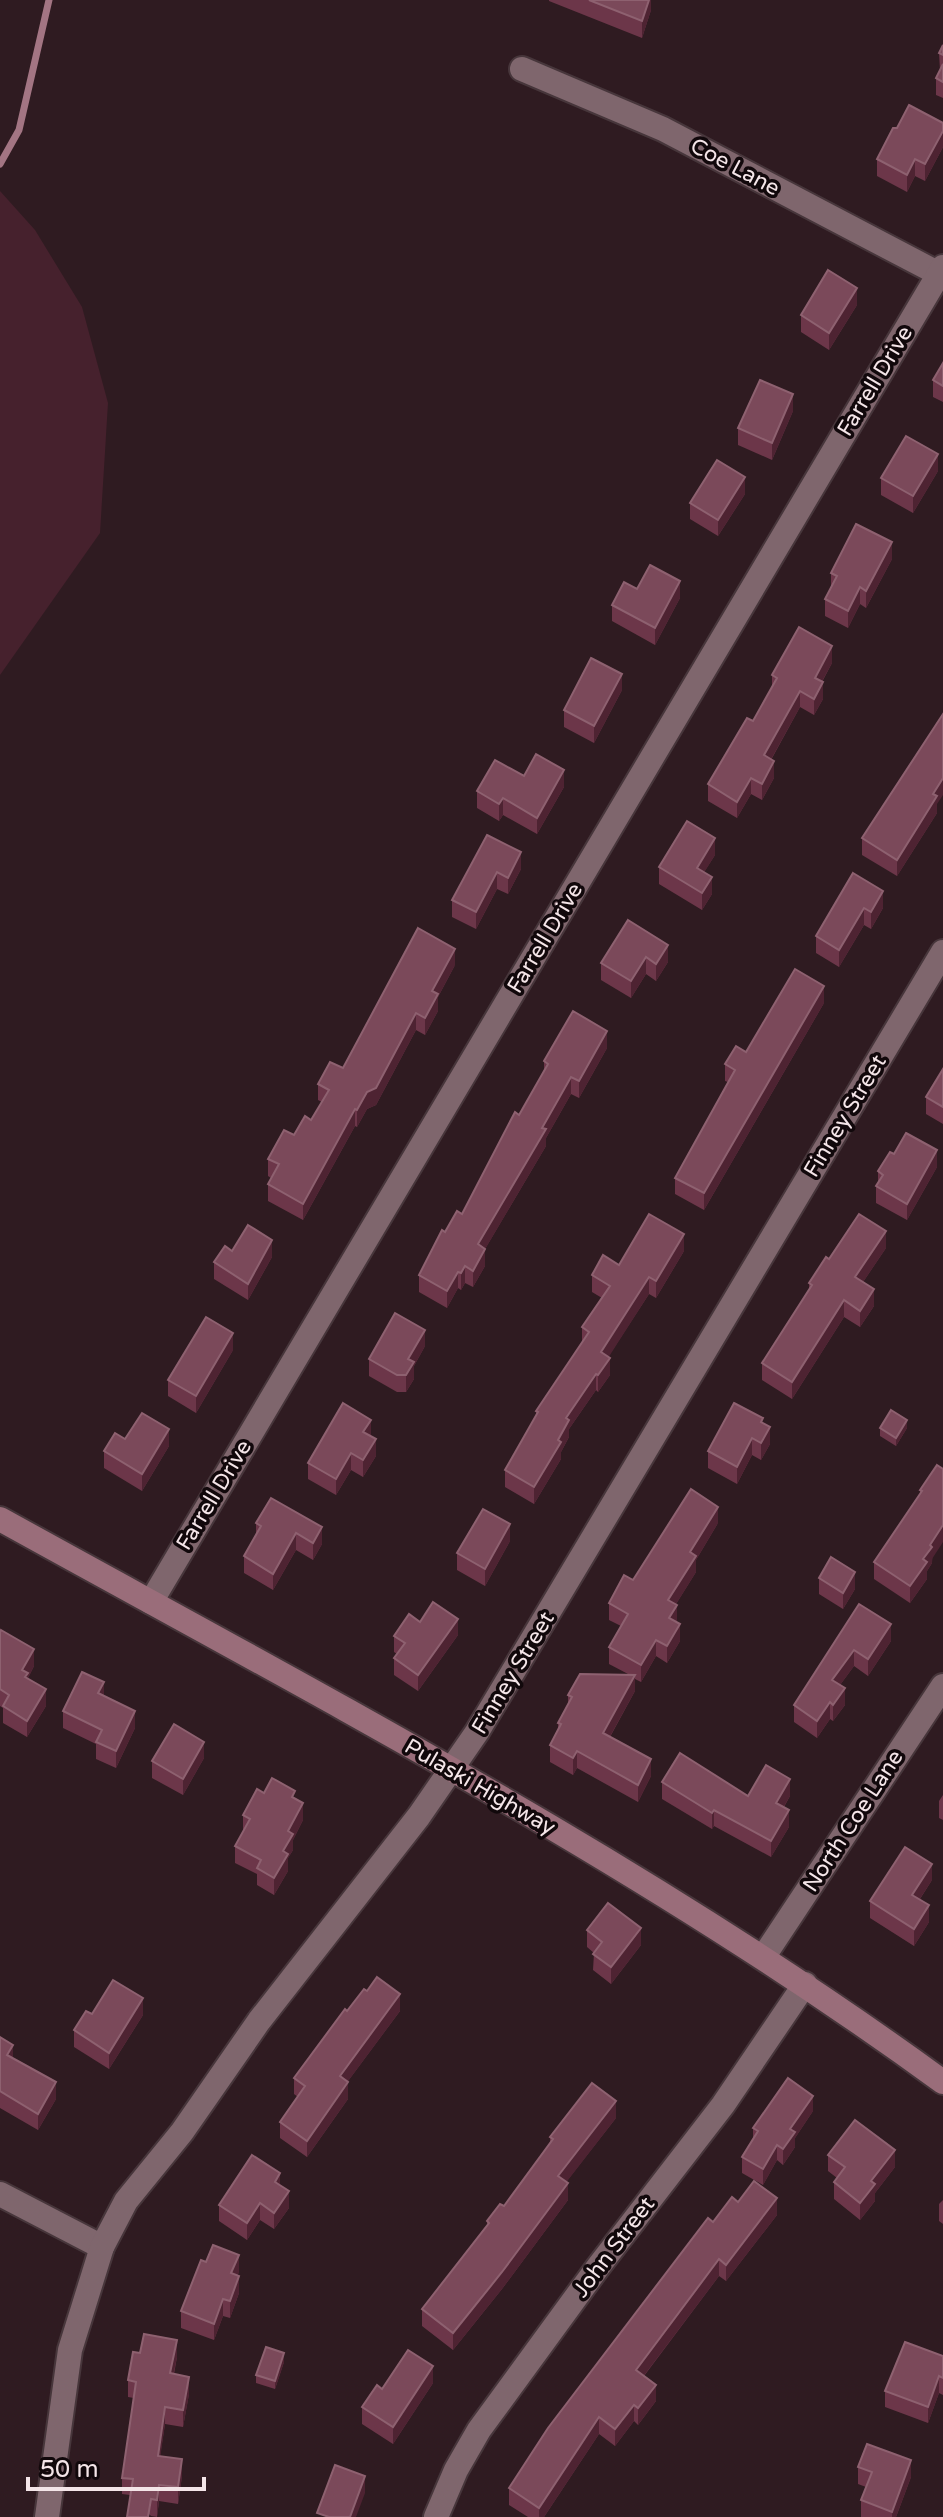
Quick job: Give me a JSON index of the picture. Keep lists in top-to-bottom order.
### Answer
{
  "streets": {
    "main road": ["Pulaski Highway"],
    "street": [
      "Coe Lane",
      "Farrell Drive",
      "Finney Street",
      "North Coe Lane",
      "John Street"
    ]
  },
  "crossings": [
    ["Coe Lane", "Farrell Drive"],
    ["Farrell Drive", "Pulaski Highway"],
    ["Finney Street", "Pulaski Highway"],
    ["Pulaski Highway", "North Coe Lane"],
    ["Pulaski Highway", "John Street"]
  ],
  "scale_bar": "50 m"
}
